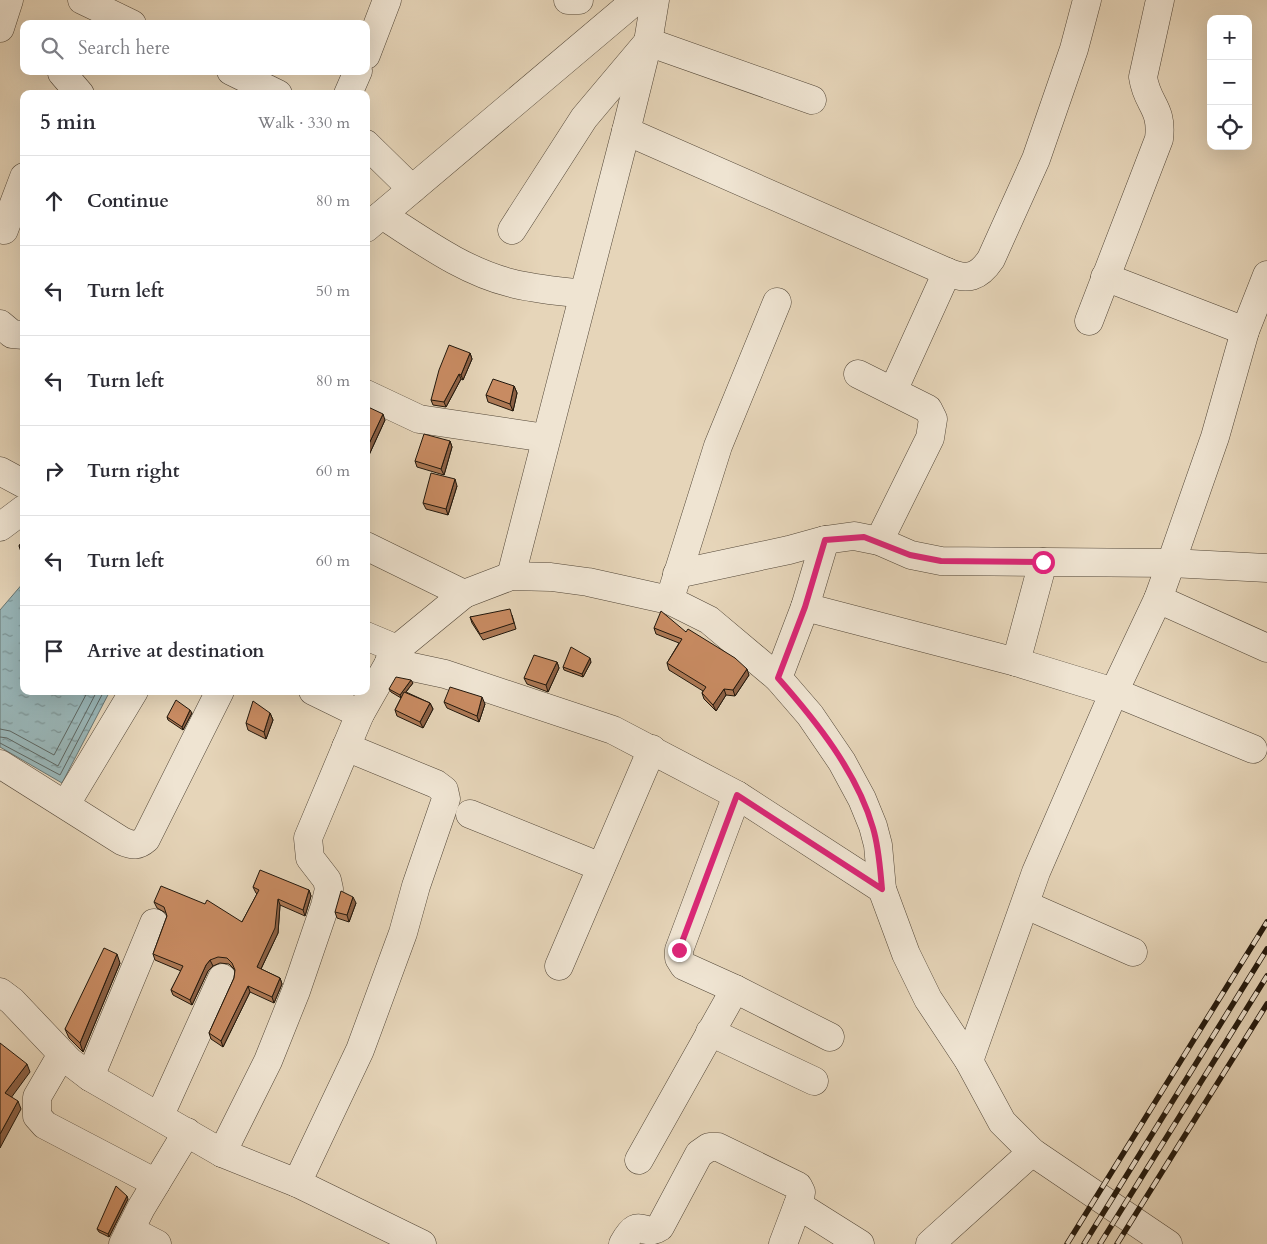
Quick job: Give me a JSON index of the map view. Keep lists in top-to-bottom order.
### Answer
{
  "page": {
    "map_buttons": ["+", "−"],
    "search": "Search here",
    "heading": ["5 min", "Walk · 330 m"],
    "list": [
      ["Continue", "80 m"],
      ["Turn left", "50 m"],
      ["Turn left", "80 m"],
      ["Turn right", "60 m"],
      ["Turn left", "60 m"],
      "Arrive at destination"
    ]
  }
}
